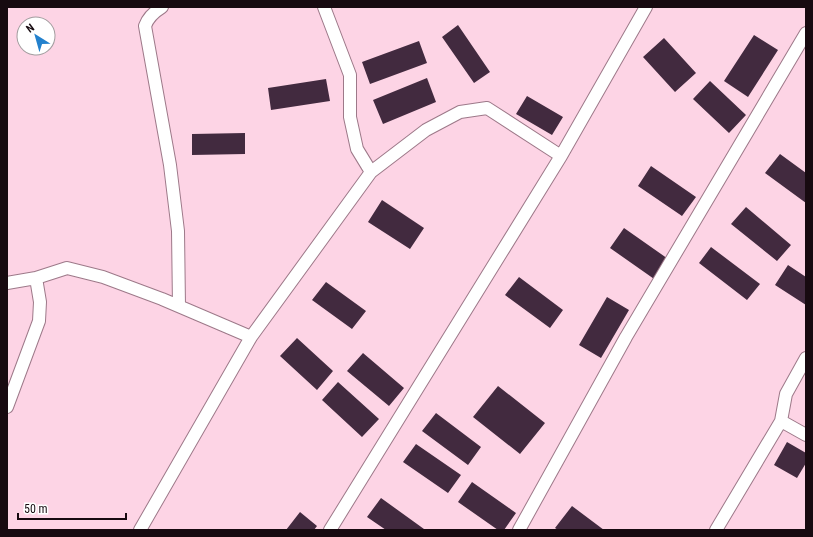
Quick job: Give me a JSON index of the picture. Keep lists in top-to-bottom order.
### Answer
{
  "scale_bar": "50 m",
  "north": "top left"
}
